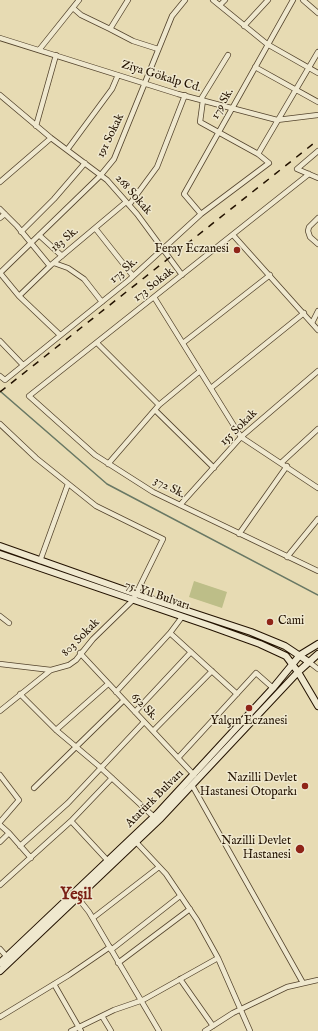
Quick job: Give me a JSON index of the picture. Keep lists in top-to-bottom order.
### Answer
{
  "streets": {
    "main road": ["75. Yıl Bulvarı", "Atatürk Bulvarı"],
    "street": [
      "Ziya Gökalp Cd.",
      "179 Sk.",
      "191 Sokak",
      "268 Sokak",
      "183 Sk.",
      "173 Sk.",
      "173 Sokak",
      "155 Sokak",
      "372 Sk.",
      "803 Sokak",
      "652 Sk."
    ]
  },
  "crossings": [
    ["Ziya Gökalp Cd.", "179 Sk."],
    ["Ziya Gökalp Cd.", "191 Sokak"],
    ["Ziya Gökalp Cd.", "183 Sk."],
    ["179 Sk.", "173 Sk."],
    ["191 Sokak", "268 Sokak"],
    ["268 Sokak", "183 Sk."],
    ["268 Sokak", "173 Sk."],
    ["268 Sokak", "173 Sokak"],
    ["173 Sokak", "372 Sk."],
    ["155 Sokak", "372 Sk."],
    ["75. Yıl Bulvarı", "803 Sokak"],
    ["75. Yıl Bulvarı", "Atatürk Bulvarı"],
    ["803 Sokak", "652 Sk."],
    ["652 Sk.", "Atatürk Bulvarı"]
  ],
  "districts": ["Yeşil"],
  "places": [
    "Feray Eczanesi",
    "Cami",
    "Yalçın Eczanesi",
    "Nazilli Devlet Hastanesi Otoparkı",
    "Nazilli Devlet Hastanesi"
  ]
}
